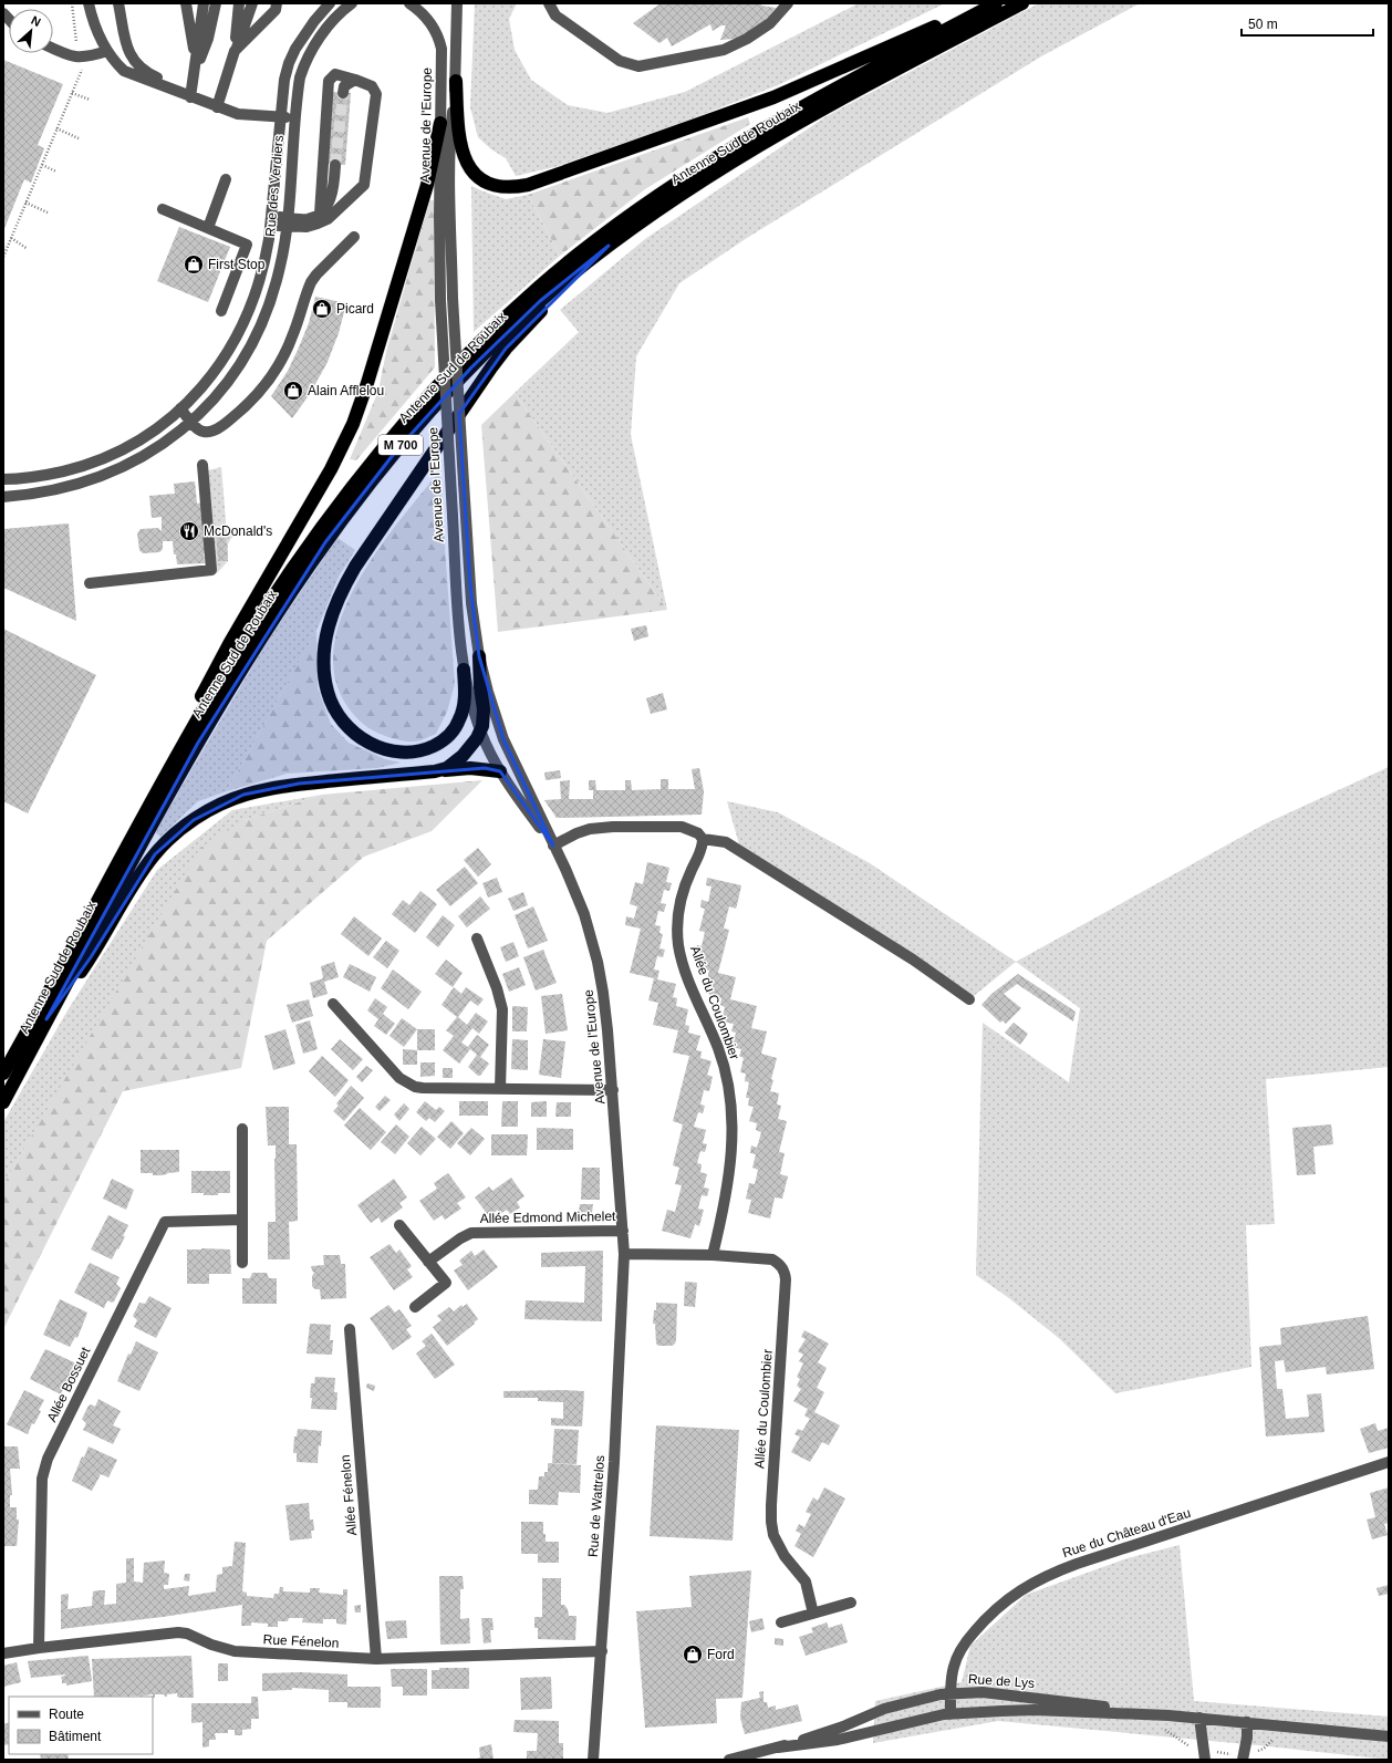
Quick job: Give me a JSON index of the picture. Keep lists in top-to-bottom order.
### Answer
{
  "streets": {
    "highway": ["Antenne Sud de Roubaix", "M 700"],
    "street": [
      "Avenue de l'Europe",
      "Rue des Verdiers",
      "Allée du Coulombier",
      "Allée Edmond Michelet",
      "Allée Bossuet",
      "Allée Fénelon",
      "Rue de Wattrelos",
      "Rue du Château d'Eau",
      "Rue Fénelon",
      "Rue de Lys"
    ]
  },
  "crossings": [
    ["Avenue de l'Europe", "Allée du Coulombier"],
    ["Avenue de l'Europe", "Allée Edmond Michelet"],
    ["Avenue de l'Europe", "Rue de Wattrelos"],
    ["Allée du Coulombier", "Rue de Wattrelos"],
    ["Allée Bossuet", "Rue Fénelon"],
    ["Allée Fénelon", "Rue Fénelon"],
    ["Rue de Wattrelos", "Rue Fénelon"],
    ["Rue du Château d'Eau", "Rue de Lys"]
  ],
  "places": {
    "shop": [
      "First Stop",
      "Picard",
      "Alain Afflelou",
      "Ford"
    ],
    "restaurant": ["McDonald's"]
  },
  "legend": ["Route", "Bâtiment"],
  "scale_bar": "50 m",
  "north": "top right"
}
